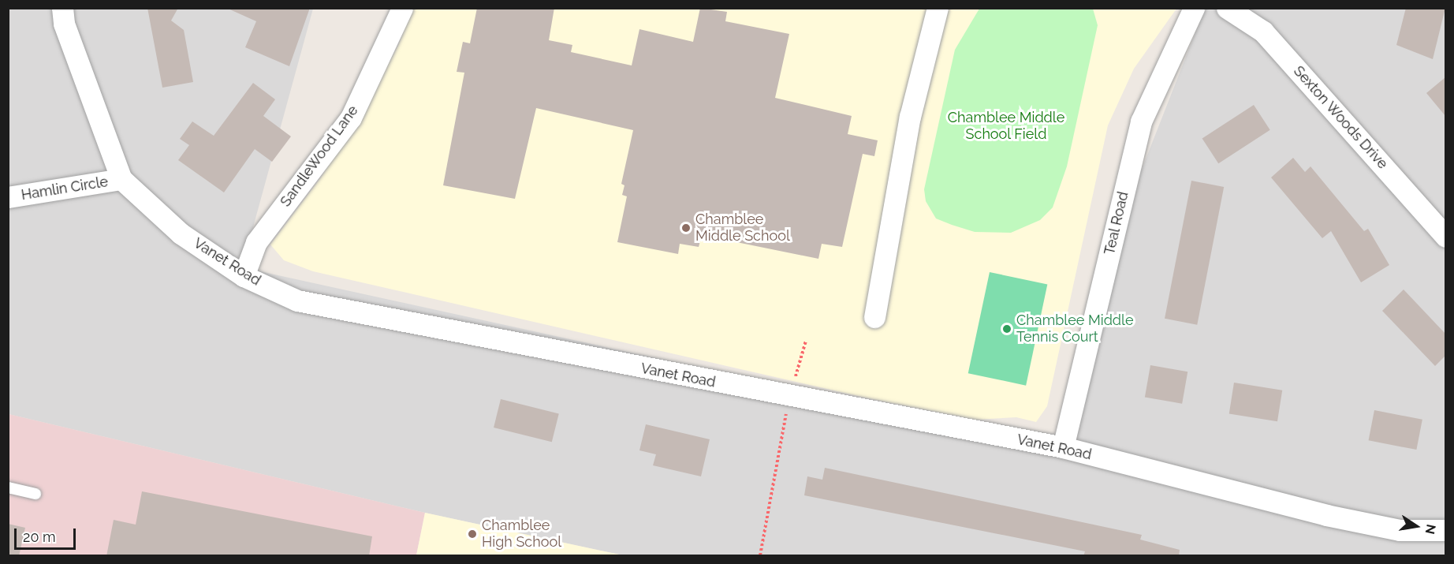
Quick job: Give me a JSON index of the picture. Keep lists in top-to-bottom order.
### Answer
{
  "streets": {
    "street": [
      "Sexton Woods Drive",
      "SandleWood Lane",
      "Hamlin Circle",
      "Teal Road",
      "Vanet Road"
    ]
  },
  "crossings": [
    ["SandleWood Lane", "Vanet Road"],
    ["Hamlin Circle", "Vanet Road"],
    ["Teal Road", "Vanet Road"]
  ],
  "parks": ["Chamblee Middle School Field"],
  "places": ["Chamblee Middle School", "Chamblee Middle Tennis Court", "Chamblee High School"],
  "scale_bar": "20 m",
  "north": "right"
}
